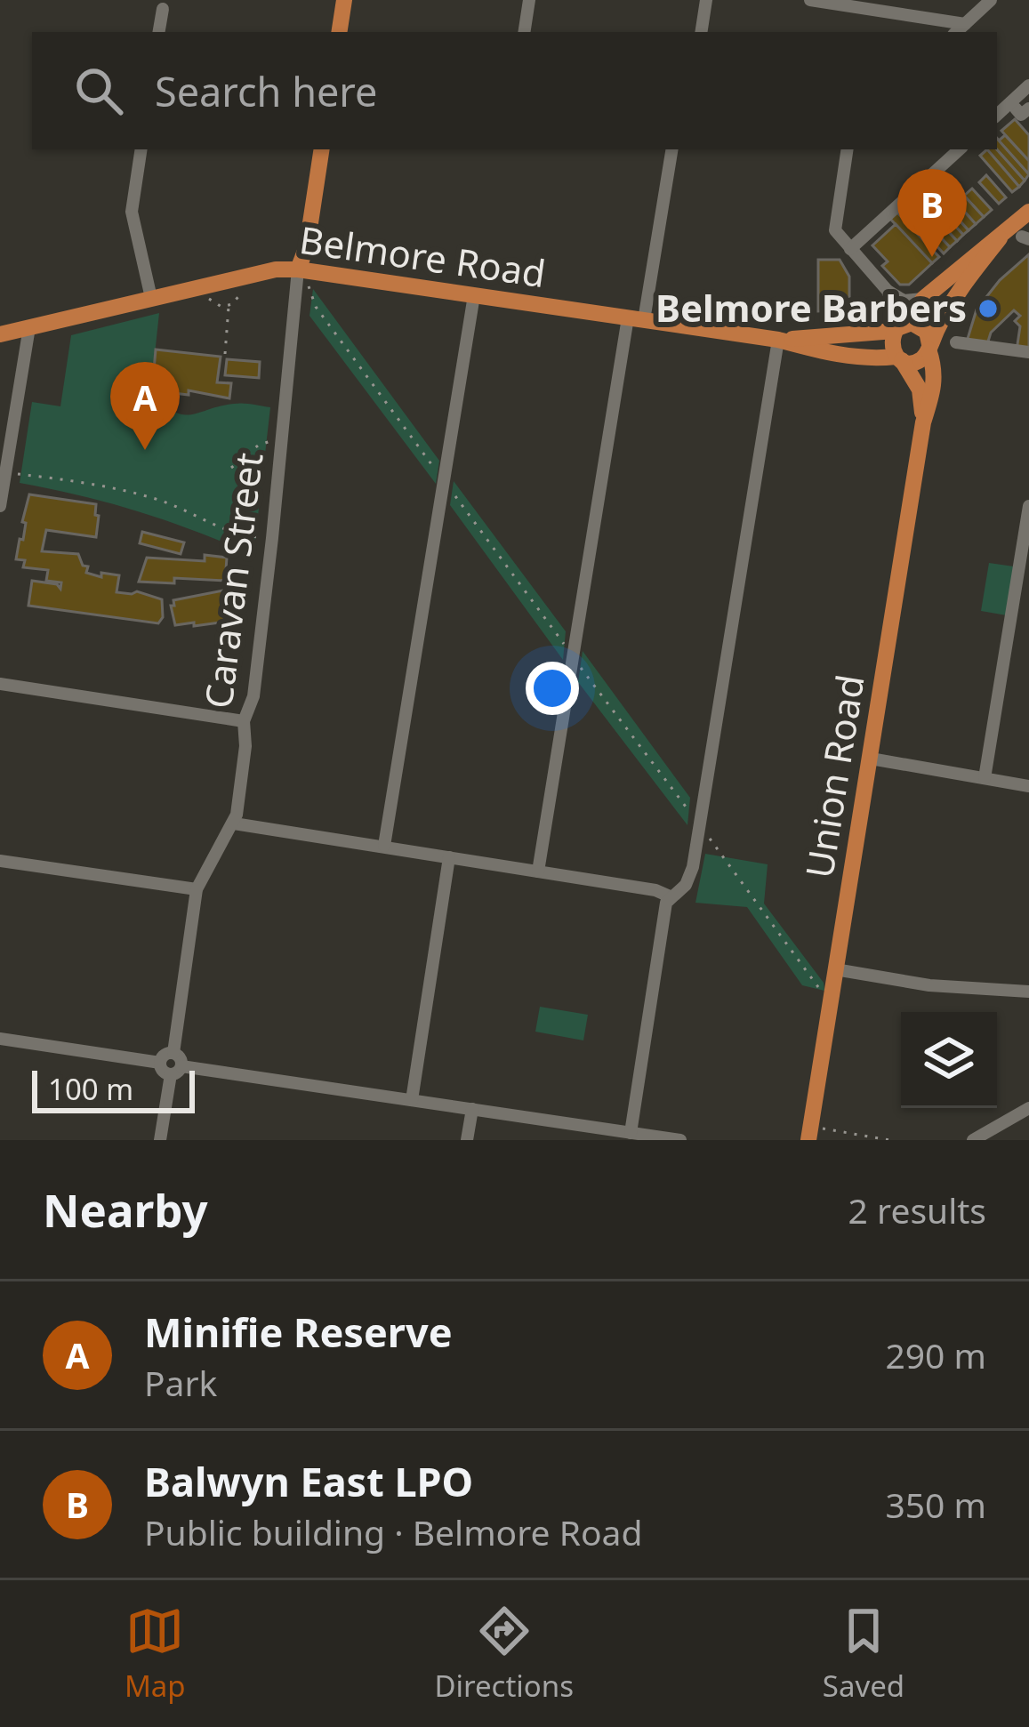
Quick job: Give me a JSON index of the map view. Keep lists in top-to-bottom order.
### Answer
{
  "streets": {
    "main road": ["Belmore Road", "Union Road"],
    "street": ["Caravan Street"]
  },
  "crossings": [
    ["Belmore Road", "Caravan Street"],
    ["Belmore Road", "Union Road"]
  ],
  "places": ["Belmore Barbers"],
  "scale_bar": "100 m",
  "page": {
    "search": "Search here",
    "pins": ["B", "A"],
    "scale": "100 m",
    "heading": ["Nearby", "2 results"],
    "list": [
      {
        "mark": "A",
        "name": "Minifie Reserve",
        "note": "Park",
        "value": "290 m"
      },
      {
        "mark": "B",
        "name": "Balwyn East LPO",
        "note": "Public building · Belmore Road",
        "value": "350 m"
      }
    ],
    "nav": ["Map", "Directions", "Saved"]
  }
}
